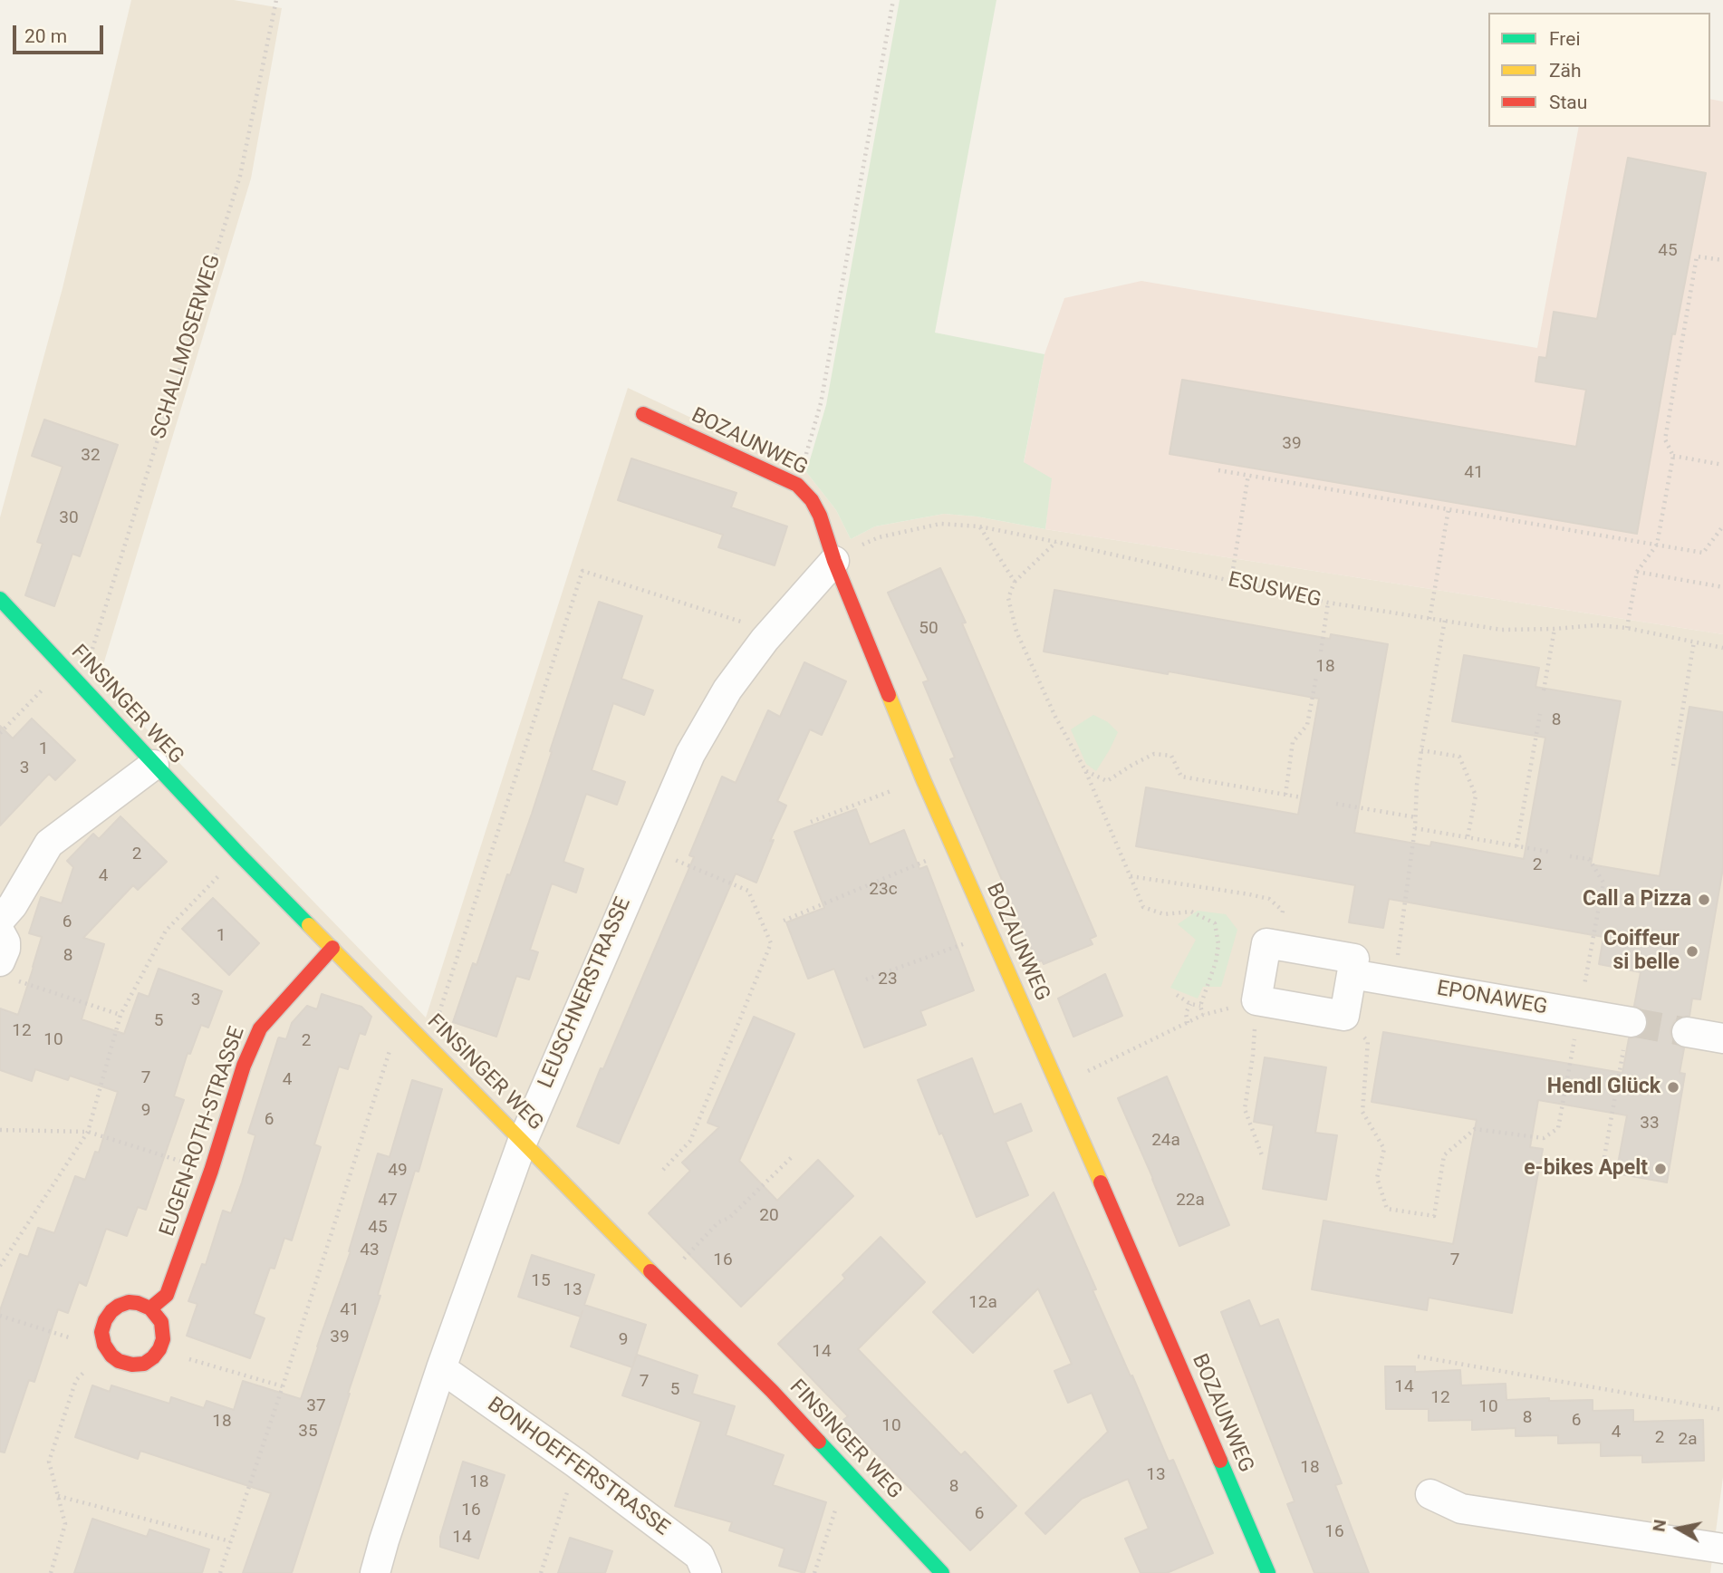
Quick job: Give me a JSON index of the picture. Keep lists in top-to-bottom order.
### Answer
{
  "streets": {
    "street": [
      "BOZAUNWEG",
      "FINSINGER WEG",
      "LEUSCHNERSTRASSE",
      "EPONAWEG",
      "EUGEN-ROTH-STRASSE",
      "BONHOEFFERSTRASSE"
    ],
    "path": ["SCHALLMOSERWEG", "ESUSWEG"]
  },
  "crossings": [
    ["SCHALLMOSERWEG", "FINSINGER WEG"],
    ["BOZAUNWEG", "ESUSWEG"],
    ["BOZAUNWEG", "LEUSCHNERSTRASSE"],
    ["ESUSWEG", "LEUSCHNERSTRASSE"],
    ["FINSINGER WEG", "LEUSCHNERSTRASSE"],
    ["FINSINGER WEG", "EUGEN-ROTH-STRASSE"],
    ["LEUSCHNERSTRASSE", "BONHOEFFERSTRASSE"]
  ],
  "places": [
    "Call a Pizza",
    "Coiffeur si belle",
    "Hendl Glück",
    "e-bikes Apelt"
  ],
  "house_numbers": [
    "45",
    "39",
    "32",
    "41",
    "30",
    "50",
    "18",
    "8",
    "1",
    "3",
    "2",
    "2",
    "4",
    "23c",
    "6",
    "1",
    "8",
    "23",
    "3",
    "5",
    "12",
    "10",
    "2",
    "7",
    "4",
    "9",
    "6",
    "33",
    "24a",
    "49",
    "47",
    "22a",
    "20",
    "45",
    "43",
    "16",
    "7",
    "15",
    "13",
    "12a",
    "41",
    "39",
    "9",
    "14",
    "7",
    "14",
    "5",
    "12",
    "37",
    "10",
    "8",
    "6",
    "18",
    "10",
    "35",
    "4",
    "2",
    "2a",
    "18",
    "13",
    "18",
    "8",
    "16",
    "6",
    "16",
    "14"
  ],
  "legend": ["Frei", "Zäh", "Stau"],
  "scale_bar": "20 m",
  "north": "left"
}
